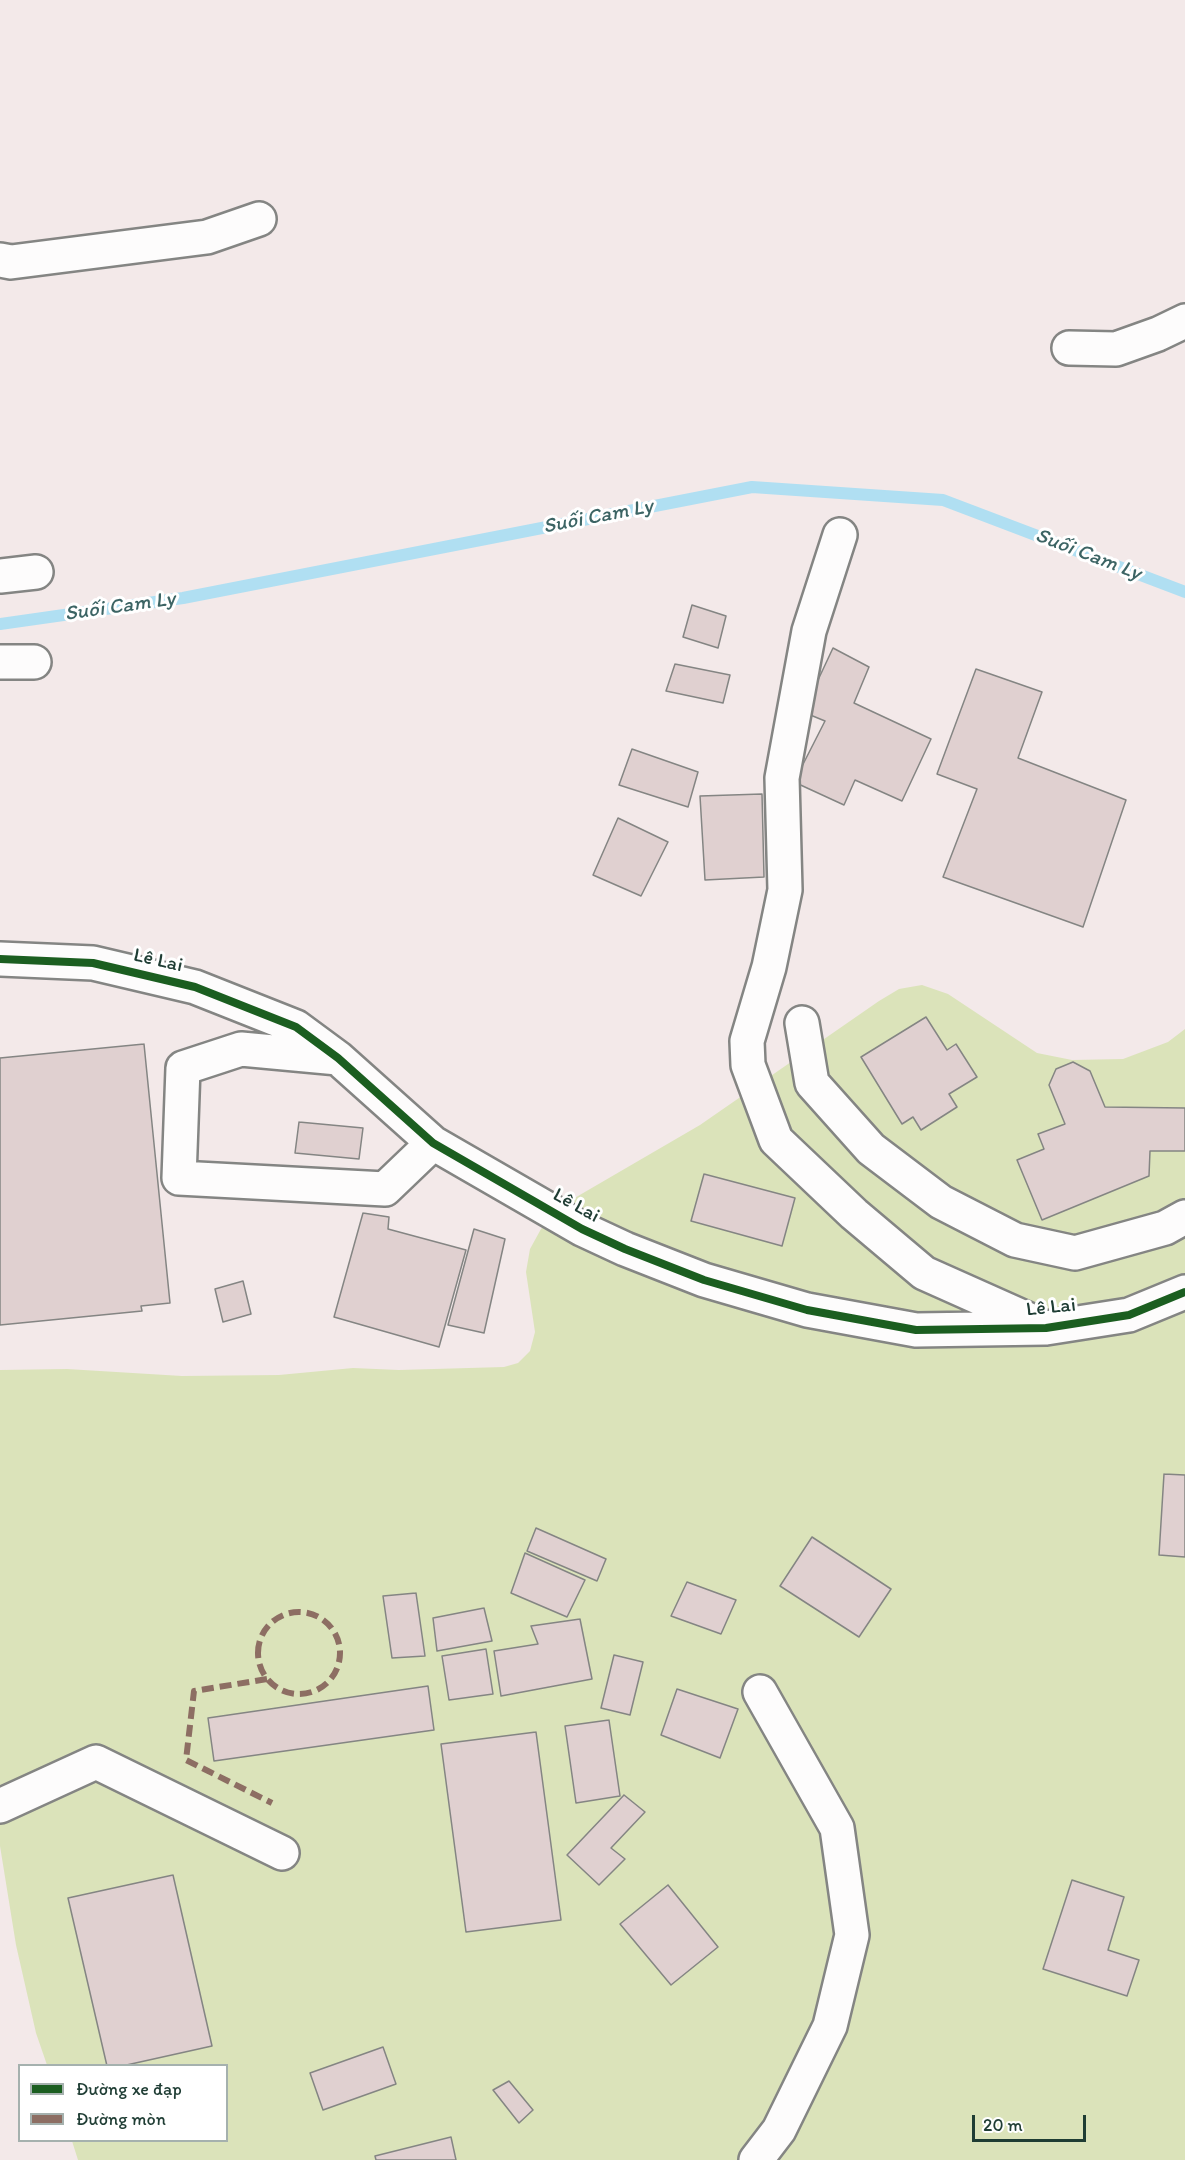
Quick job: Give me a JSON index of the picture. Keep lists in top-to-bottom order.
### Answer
{
  "streets": {
    "street": ["Lê Lai"]
  },
  "water": ["Suối Cam Ly"],
  "legend": ["Đường xe đạp", "Đường mòn"],
  "scale_bar": "20 m"
}
